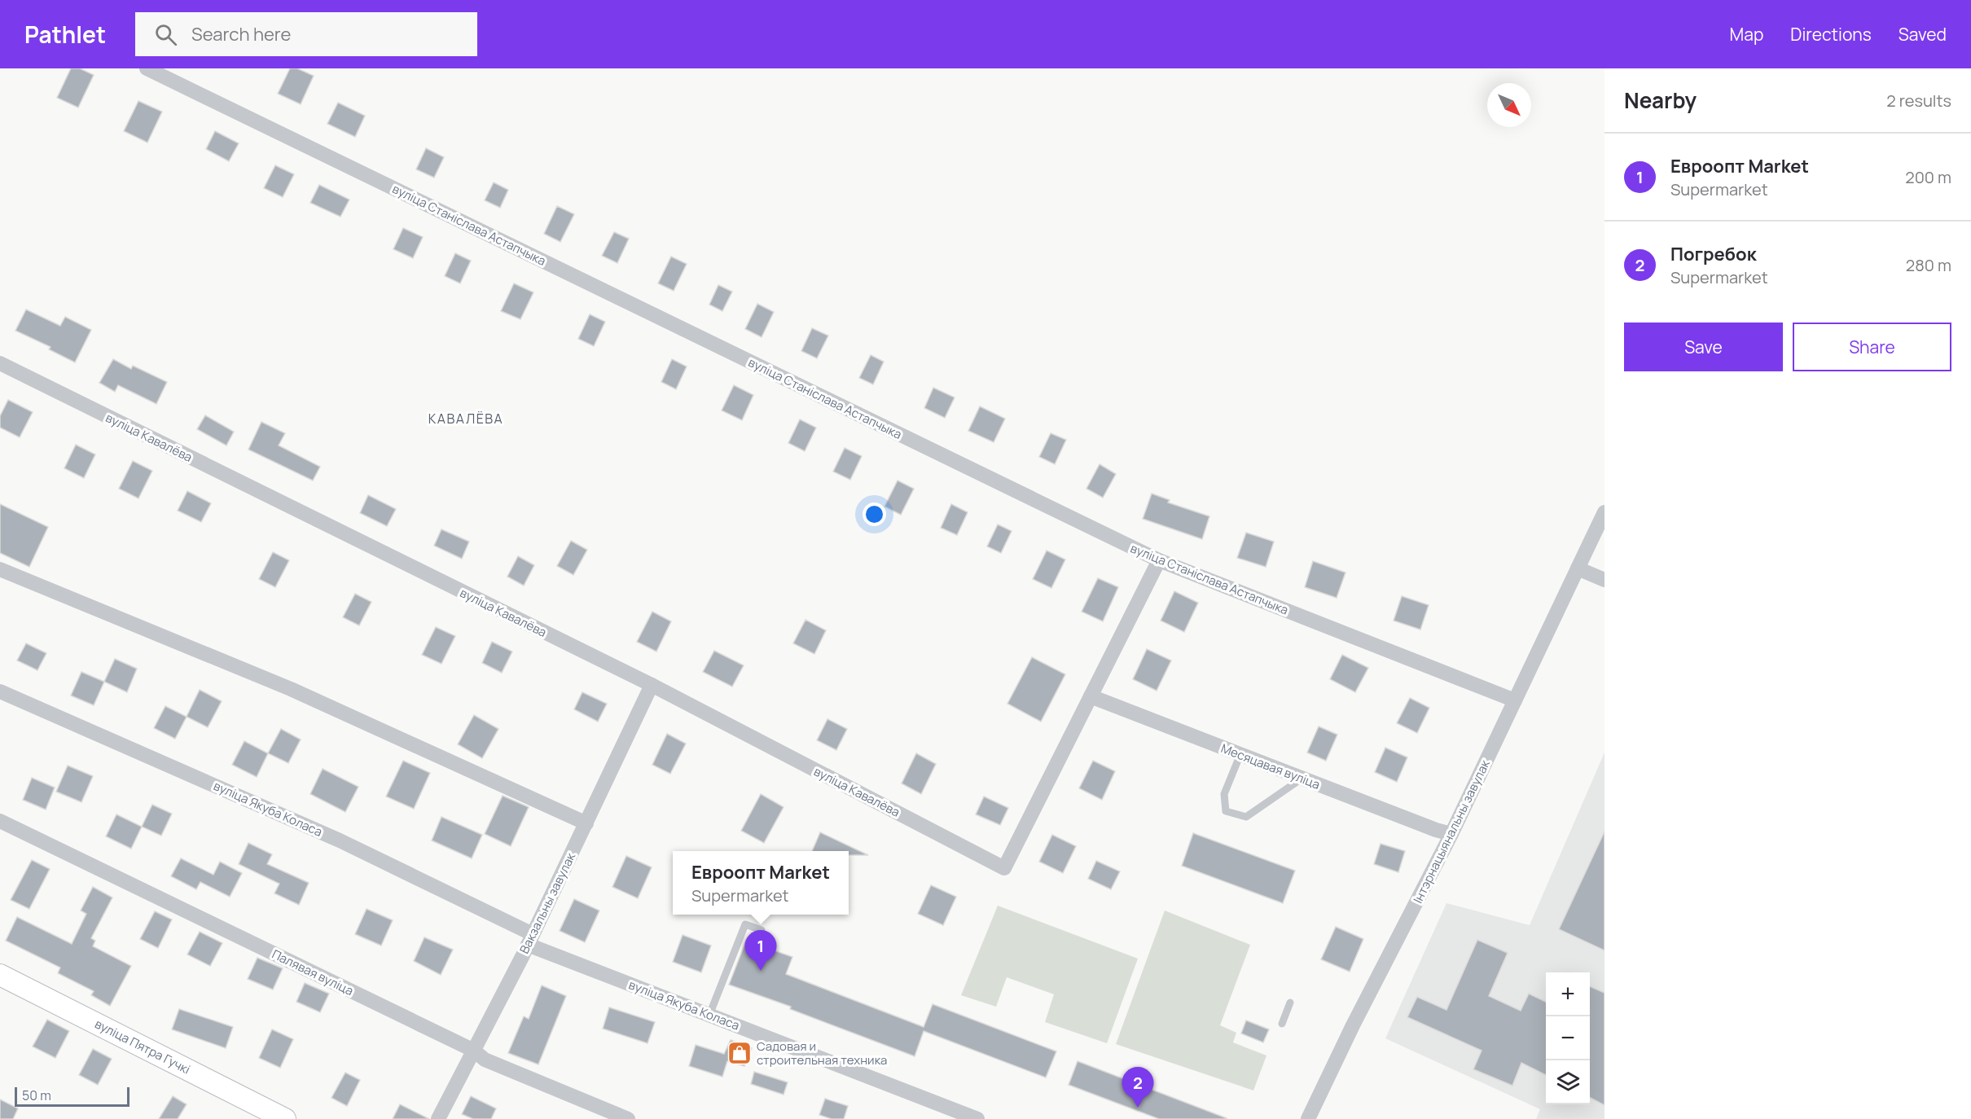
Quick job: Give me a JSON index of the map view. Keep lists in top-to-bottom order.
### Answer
{
  "streets": {
    "street": [
      "вуліца Станіслава Астапчыка",
      "вуліца Кавалёва",
      "Месяцавая вуліца",
      "вуліца Якуба Коласа",
      "Інтэрнацыянальны завулак",
      "Вакзальны завулак",
      "Палявая вуліца",
      "вуліца Пятра Гучкі"
    ]
  },
  "crossings": [
    ["вуліца Станіслава Астапчыка", "Інтэрнацыянальны завулак"],
    ["вуліца Кавалёва", "Месяцавая вуліца"],
    ["вуліца Кавалёва", "Вакзальны завулак"],
    ["Месяцавая вуліца", "Інтэрнацыянальны завулак"],
    ["вуліца Якуба Коласа", "Вакзальны завулак"],
    ["Вакзальны завулак", "Палявая вуліца"]
  ],
  "districts": ["КАВАЛЁВА"],
  "places": {
    "shop": ["Садовая и строительная техника"]
  },
  "scale_bar": "50 m",
  "north": "bottom right",
  "page": {
    "header": "Pathlet",
    "search": "Search here",
    "nav": ["Map", "Directions", "Saved"],
    "heading": ["Nearby", "2 results"],
    "list": [
      {
        "mark": "1",
        "name": "Евроопт Market",
        "note": "Supermarket",
        "value": "200 m"
      },
      {
        "mark": "2",
        "name": "Погребок",
        "note": "Supermarket",
        "value": "280 m"
      }
    ],
    "buttons": ["Save", "Share"],
    "popup": ["Евроопт Market", "Supermarket"],
    "pins": ["1", "2"],
    "map_buttons": ["+", "−"],
    "scale": "50 m"
  }
}
